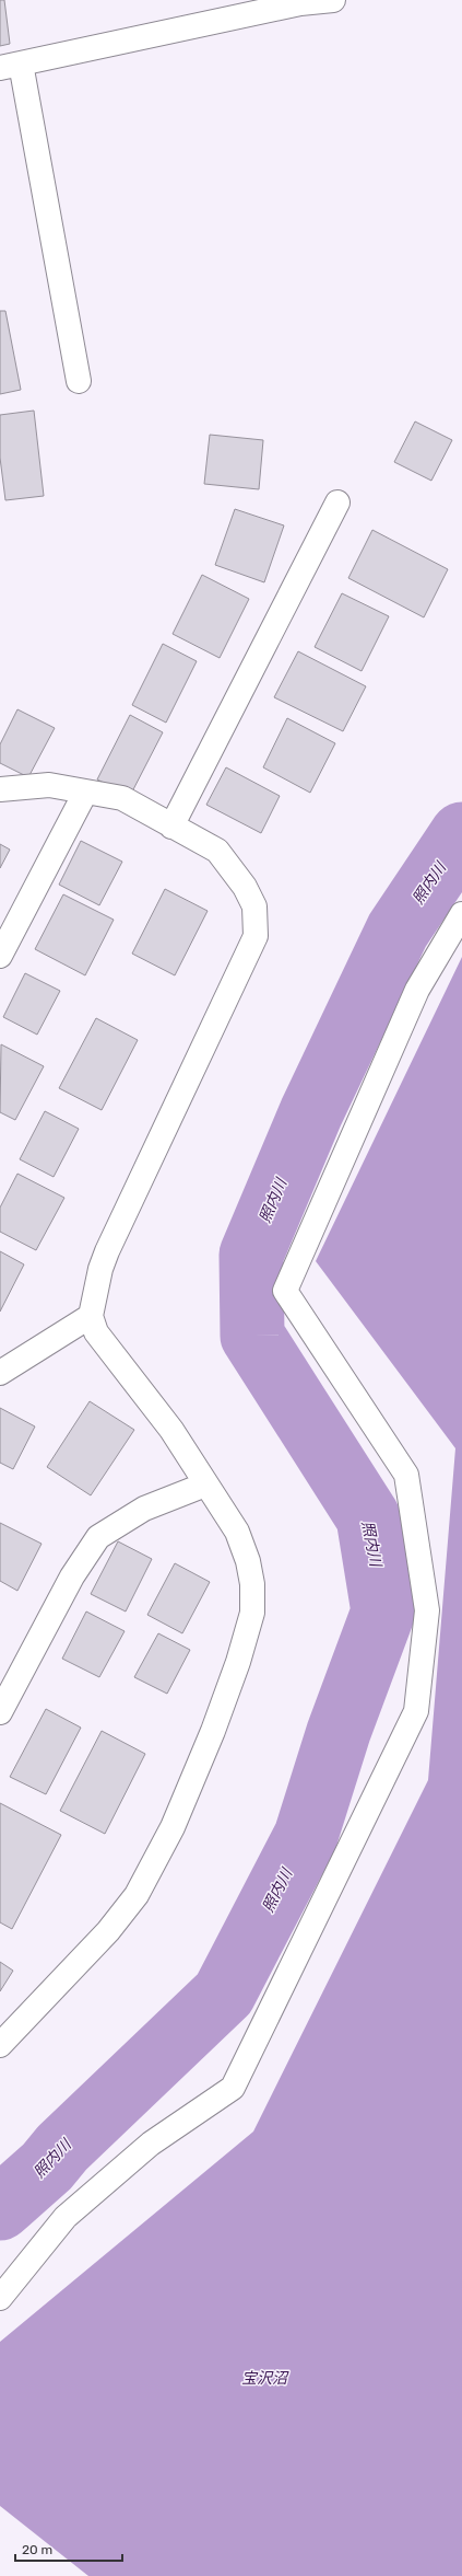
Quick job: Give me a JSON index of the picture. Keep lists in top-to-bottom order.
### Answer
{
  "water": ["照内川", "宝沢沼"],
  "scale_bar": "20 m"
}
